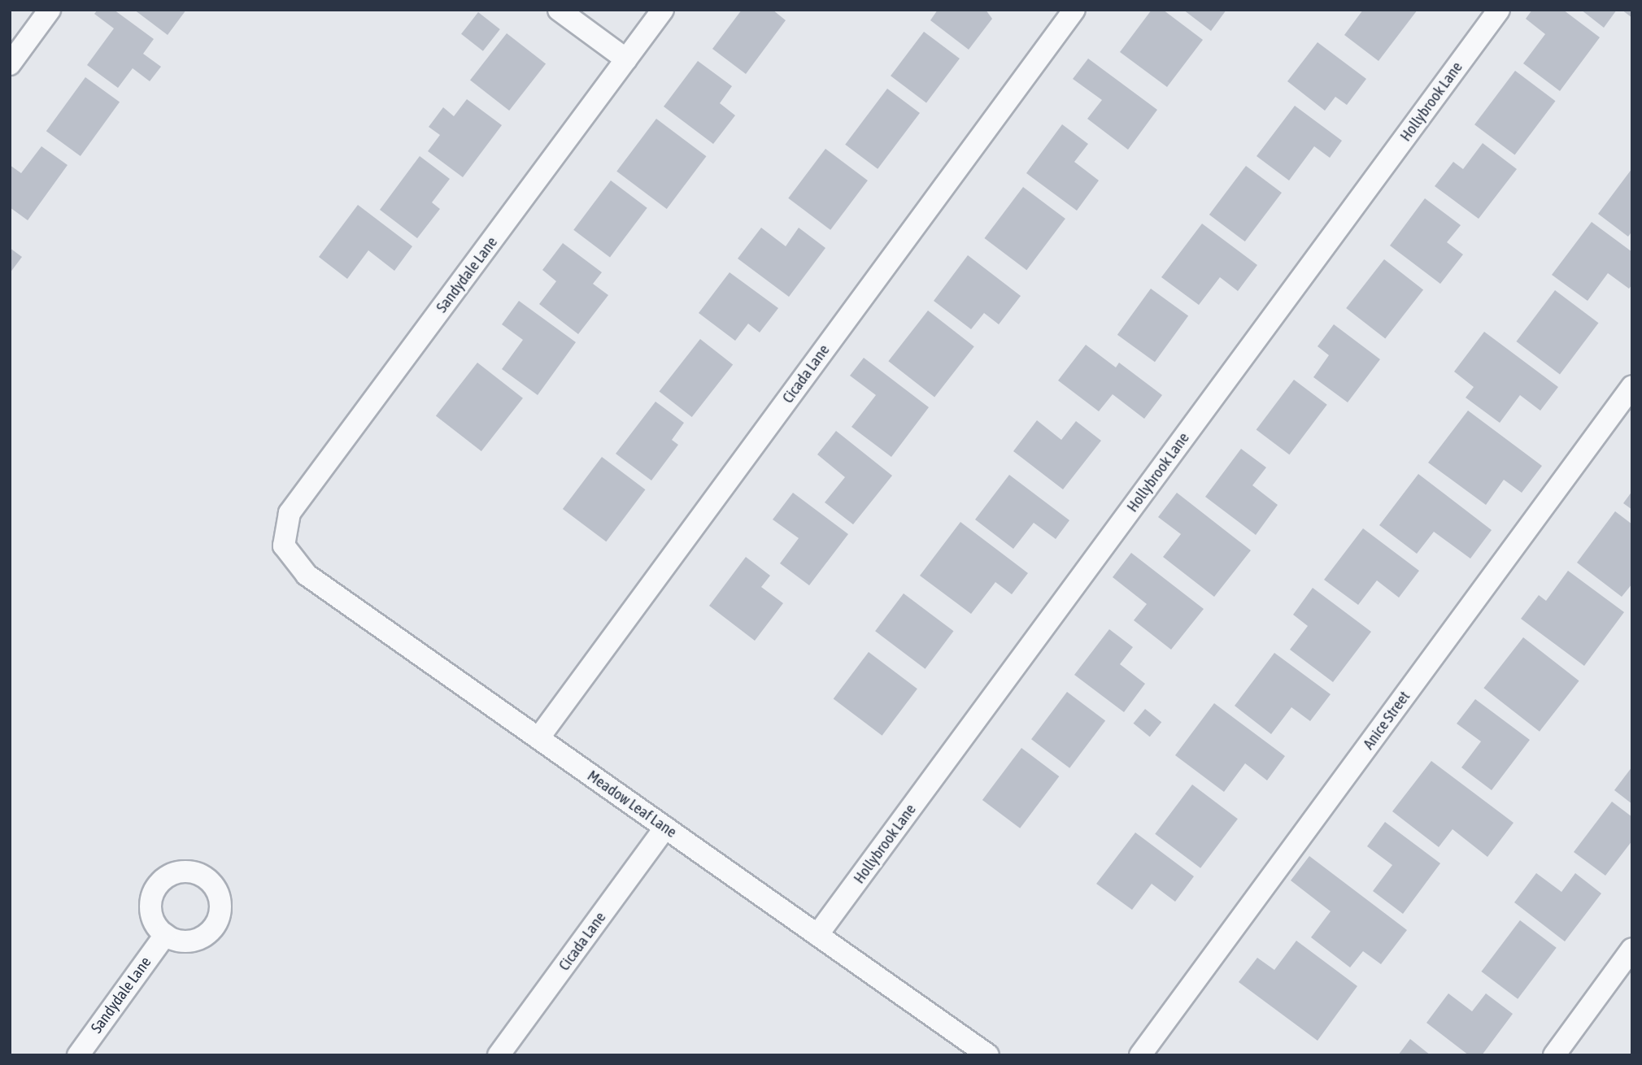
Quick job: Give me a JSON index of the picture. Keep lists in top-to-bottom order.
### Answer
{
  "streets": {
    "street": [
      "Hollybrook Lane",
      "Sandydale Lane",
      "Cicada Lane",
      "Anice Street",
      "Meadow Leaf Lane"
    ]
  },
  "crossings": [
    ["Hollybrook Lane", "Meadow Leaf Lane"],
    ["Sandydale Lane", "Meadow Leaf Lane"],
    ["Cicada Lane", "Meadow Leaf Lane"]
  ]
}
